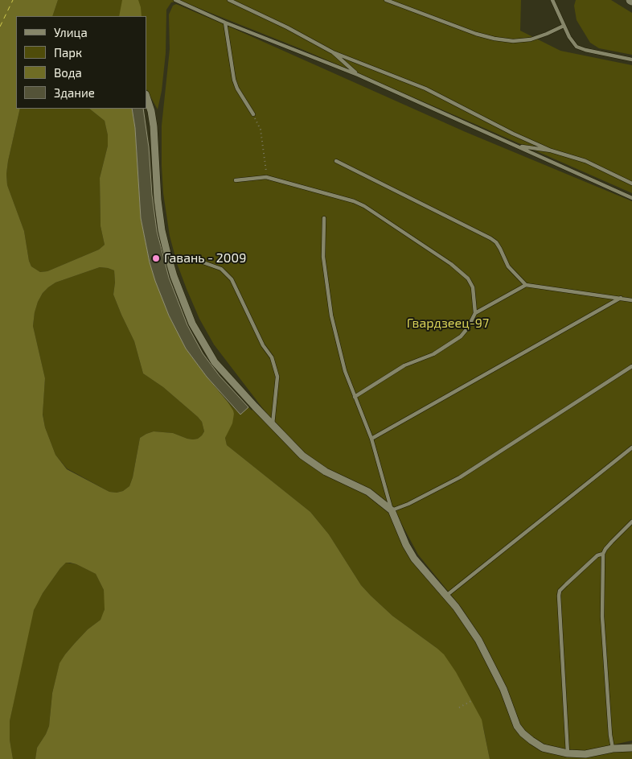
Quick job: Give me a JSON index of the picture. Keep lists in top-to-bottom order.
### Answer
{
  "parks": ["Гвардзеец-97"],
  "places": ["Гавань - 2009"],
  "legend": [
    "Улица",
    "Парк",
    "Вода",
    "Здание"
  ]
}
